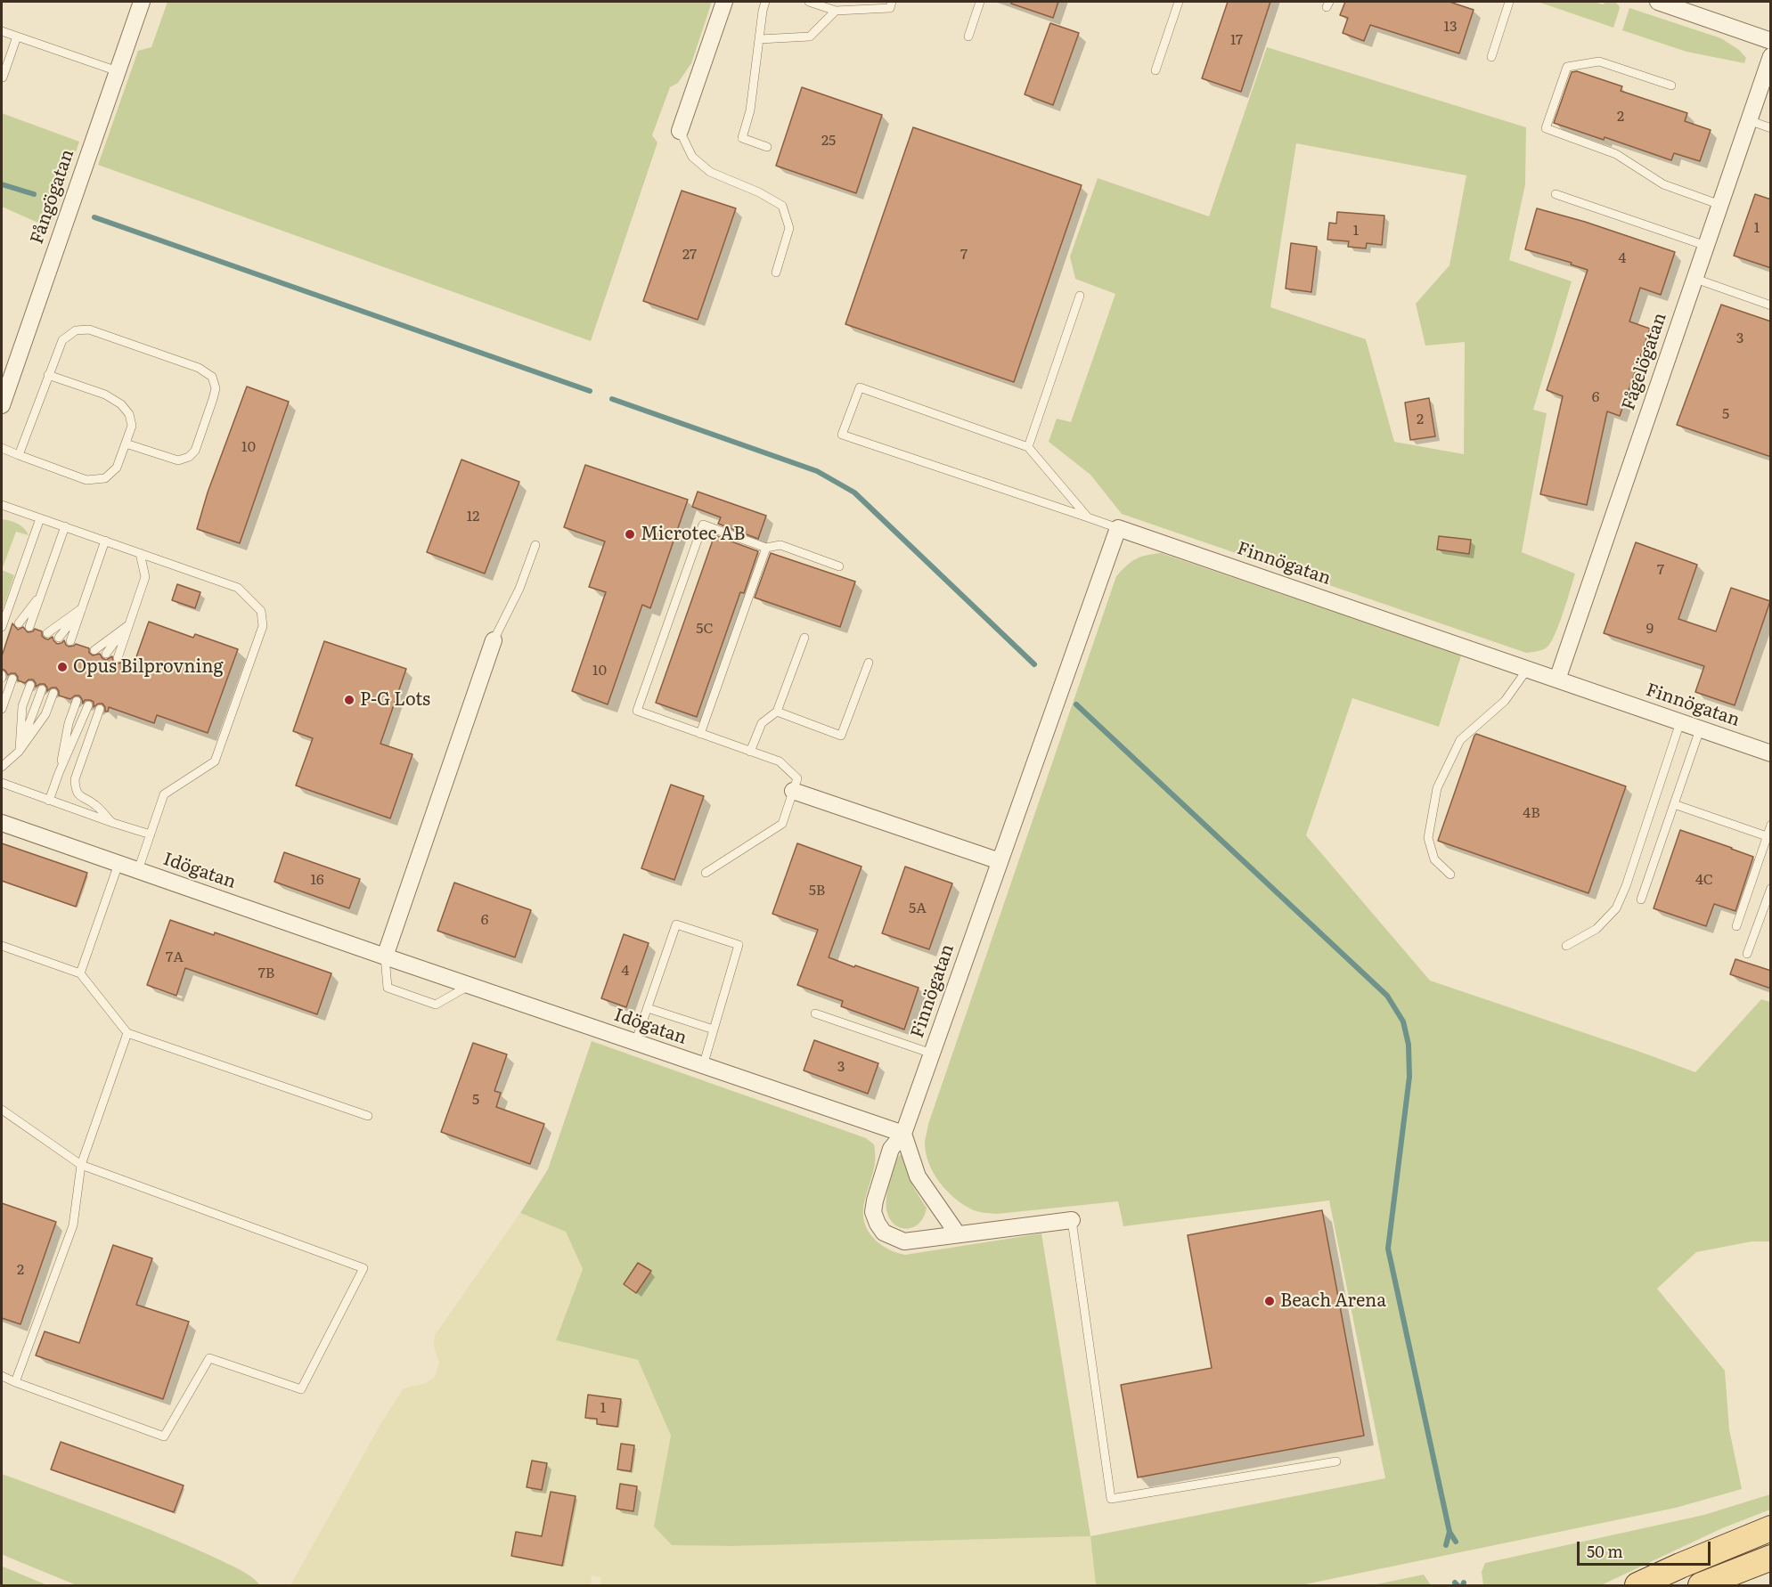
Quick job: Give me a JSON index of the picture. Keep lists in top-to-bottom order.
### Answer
{
  "streets": {
    "street": [
      "Fångögatan",
      "Fågelögatan",
      "Finnögatan",
      "Idögatan"
    ]
  },
  "crossings": [
    ["Fågelögatan", "Finnögatan"],
    ["Finnögatan", "Idögatan"]
  ],
  "places": [
    "Microtec AB",
    "Opus Bilprovning",
    "P-G Lots",
    "Beach Arena"
  ],
  "house_numbers": [
    "13",
    "17",
    "2",
    "25",
    "1",
    "1",
    "27",
    "7",
    "4",
    "3",
    "6",
    "5",
    "2",
    "10",
    "12",
    "7",
    "5C",
    "9",
    "10",
    "4B",
    "16",
    "4C",
    "5B",
    "5A",
    "6",
    "7A",
    "4",
    "7B",
    "3",
    "5",
    "2",
    "1"
  ],
  "scale_bar": "50 m"
}
